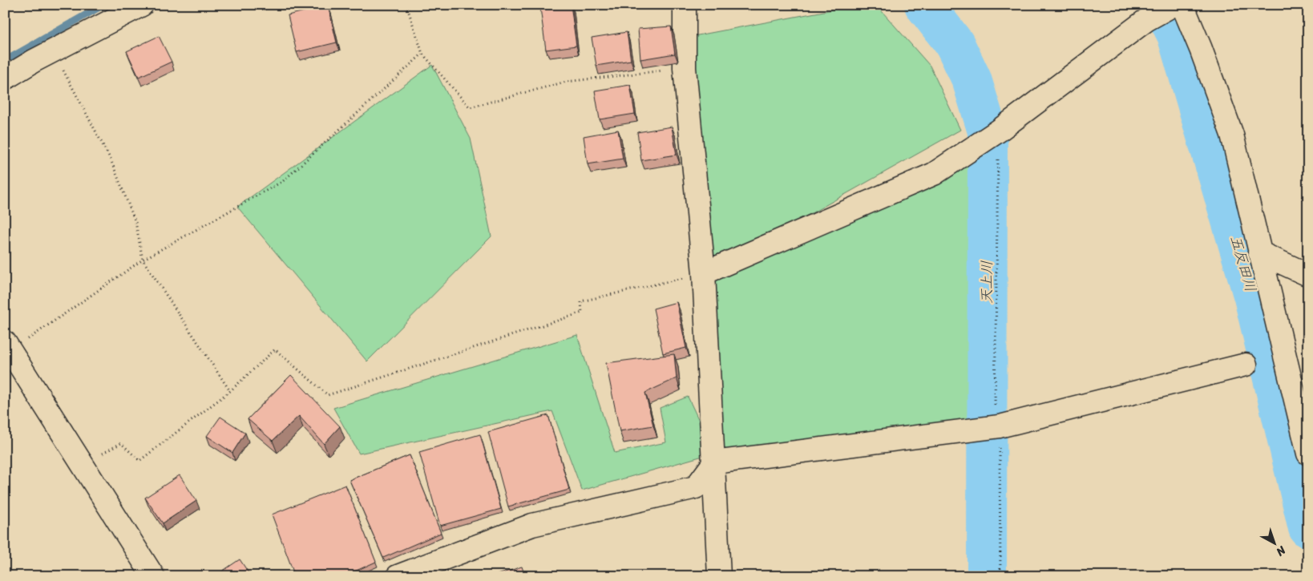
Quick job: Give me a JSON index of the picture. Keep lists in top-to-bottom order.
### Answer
{
  "water": ["五反田川", "天上川"],
  "north": "bottom right"
}
